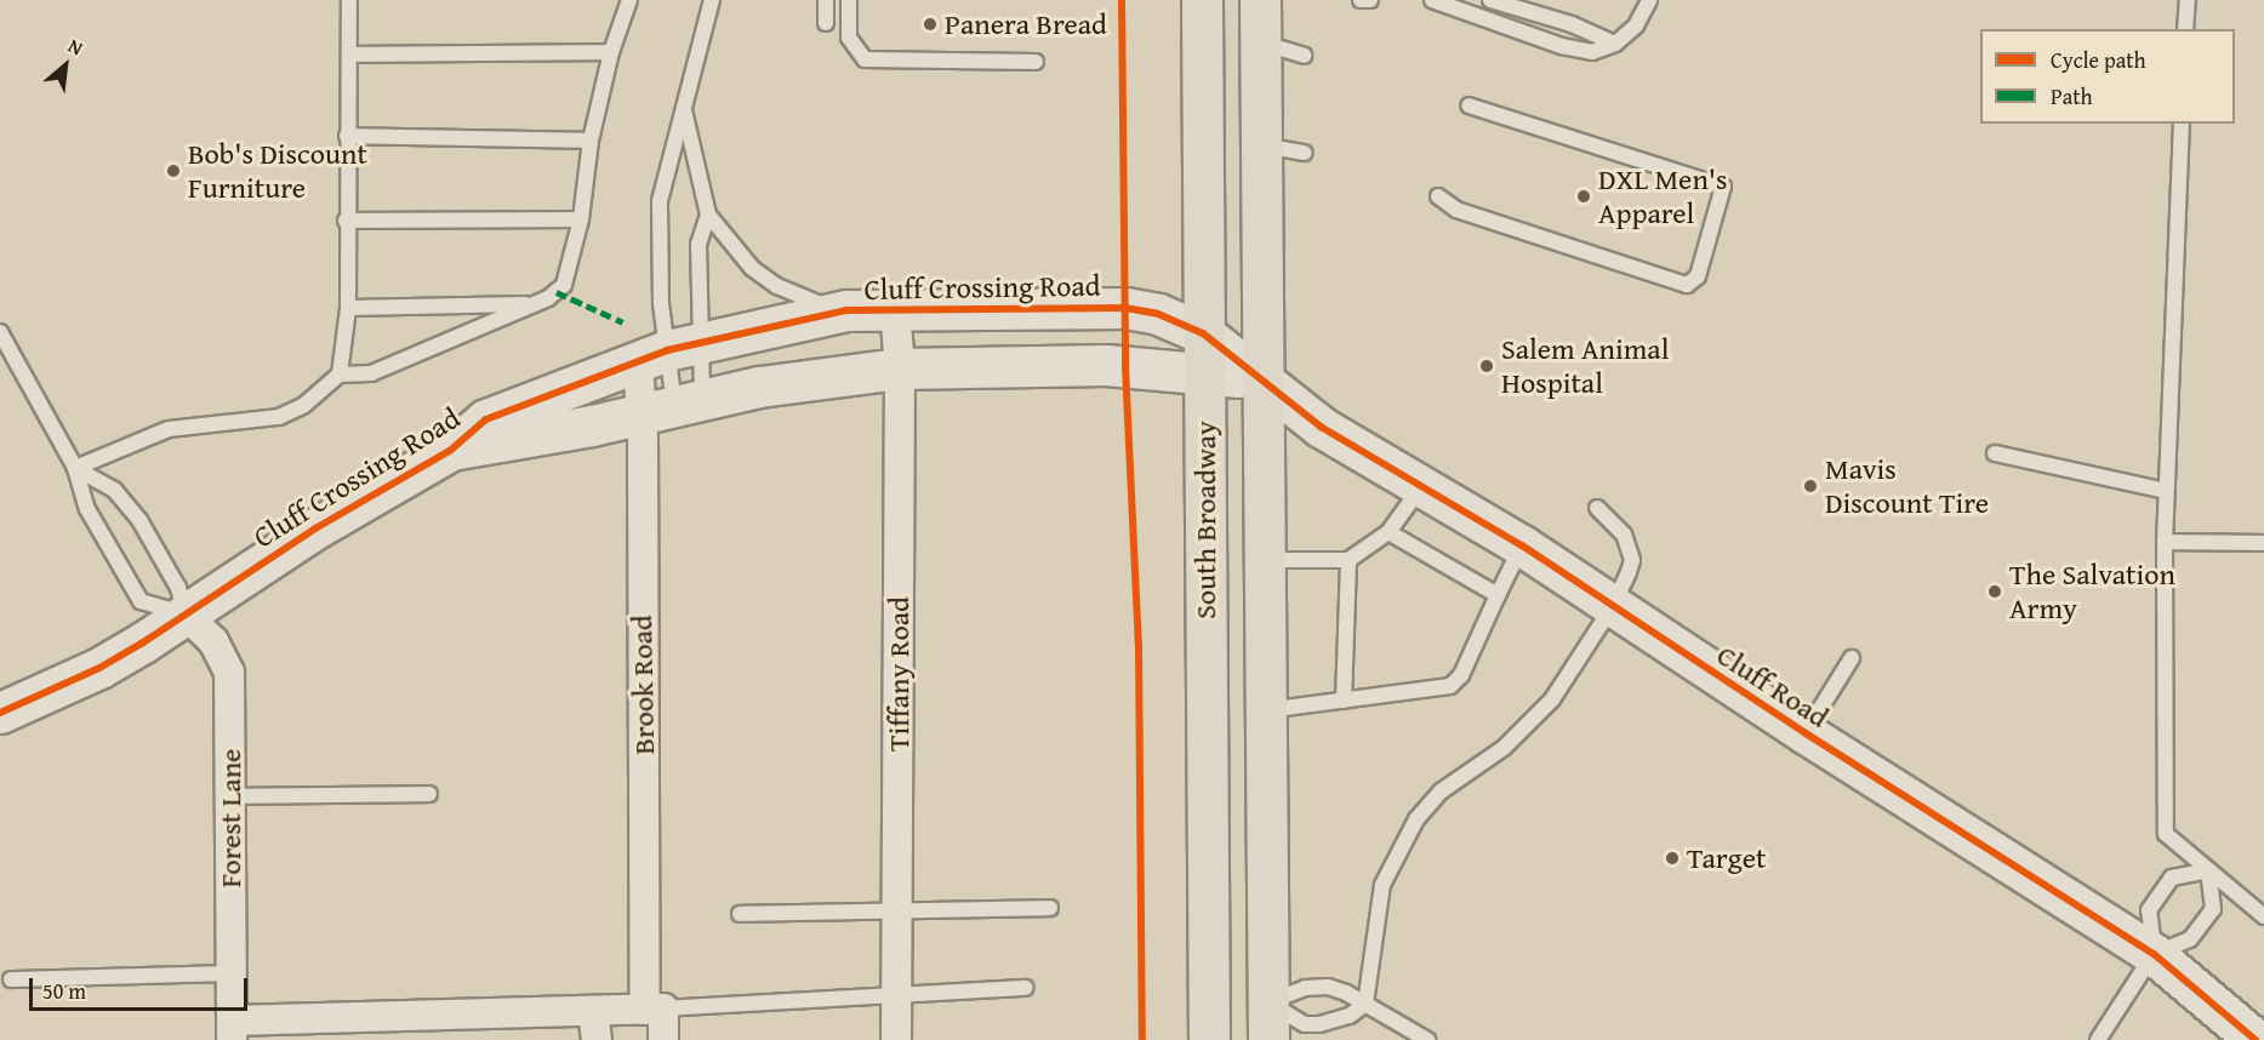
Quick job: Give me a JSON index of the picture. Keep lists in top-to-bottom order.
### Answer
{
  "streets": {
    "main road": ["South Broadway"],
    "street": [
      "Cluff Crossing Road",
      "Tiffany Road",
      "Brook Road",
      "Cluff Road",
      "Forest Lane"
    ]
  },
  "crossings": [
    ["Cluff Crossing Road", "South Broadway"],
    ["Cluff Crossing Road", "Tiffany Road"],
    ["Cluff Crossing Road", "Brook Road"],
    ["Cluff Crossing Road", "Cluff Road"],
    ["Cluff Crossing Road", "Forest Lane"],
    ["South Broadway", "Cluff Road"]
  ],
  "places": [
    "Panera Bread",
    "Bob's Discount Furniture",
    "DXL Men's Apparel",
    "Salem Animal Hospital",
    "Mavis Discount Tire",
    "The Salvation Army",
    "Target"
  ],
  "legend": ["Cycle path", "Path"],
  "scale_bar": "50 m",
  "north": "top right"
}
